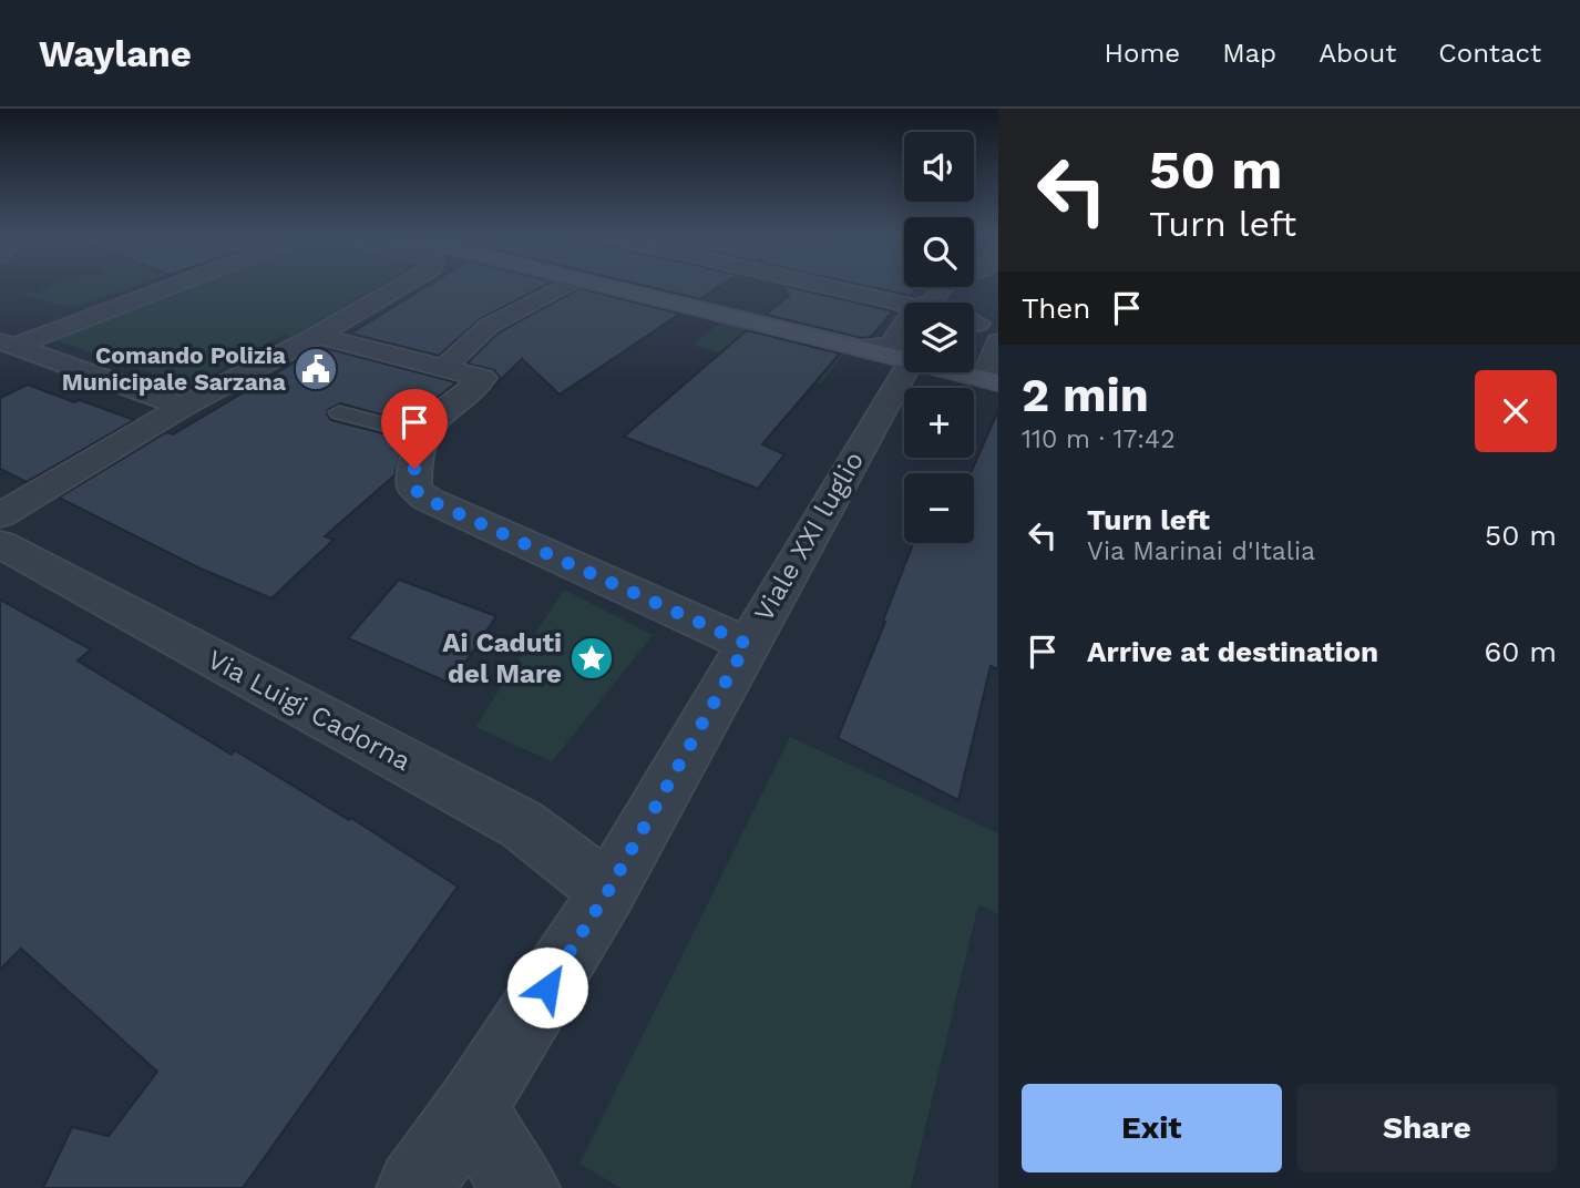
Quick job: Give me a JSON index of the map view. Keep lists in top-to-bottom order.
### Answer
{
  "streets": {
    "street": ["Viale XXI luglio", "Via Luigi Cadorna"]
  },
  "crossings": [
    ["Viale XXI luglio", "Via Luigi Cadorna"]
  ],
  "places": {
    "public building": ["Comando Polizia Municipale Sarzana"],
    "place": ["Ai Caduti del Mare"]
  },
  "page": {
    "header": "Waylane",
    "nav": [
      "Home",
      "Map",
      "About",
      "Contact"
    ],
    "turn": ["50 m", "Turn left"],
    "map_buttons": ["+", "−"],
    "then": "Then",
    "heading": ["2 min", "110 m · 17:42"],
    "list": [
      {
        "name": "Turn left",
        "note": "Via Marinai d'Italia",
        "value": "50 m"
      },
      {
        "name": "Arrive at destination",
        "value": "60 m"
      }
    ],
    "buttons": ["Exit", "Share"]
  }
}
